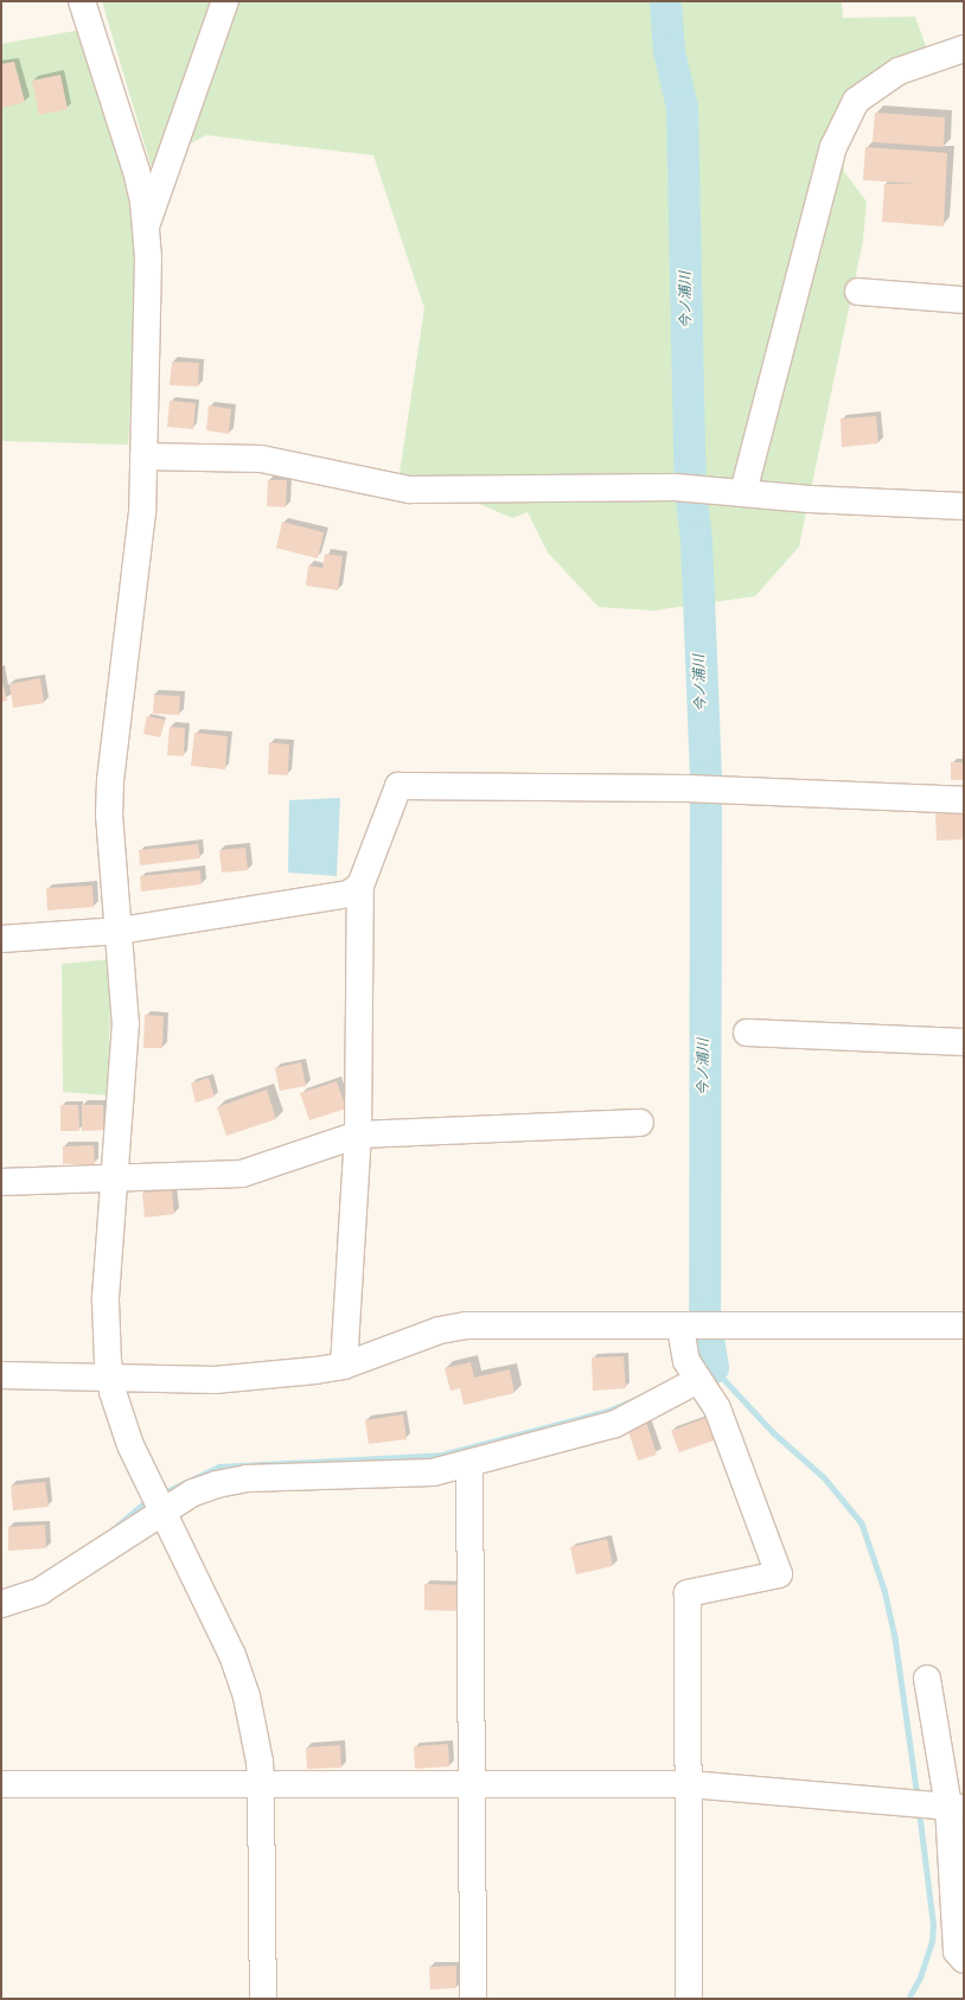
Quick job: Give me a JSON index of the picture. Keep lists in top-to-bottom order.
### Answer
{
  "water": ["今ノ浦川"]
}
